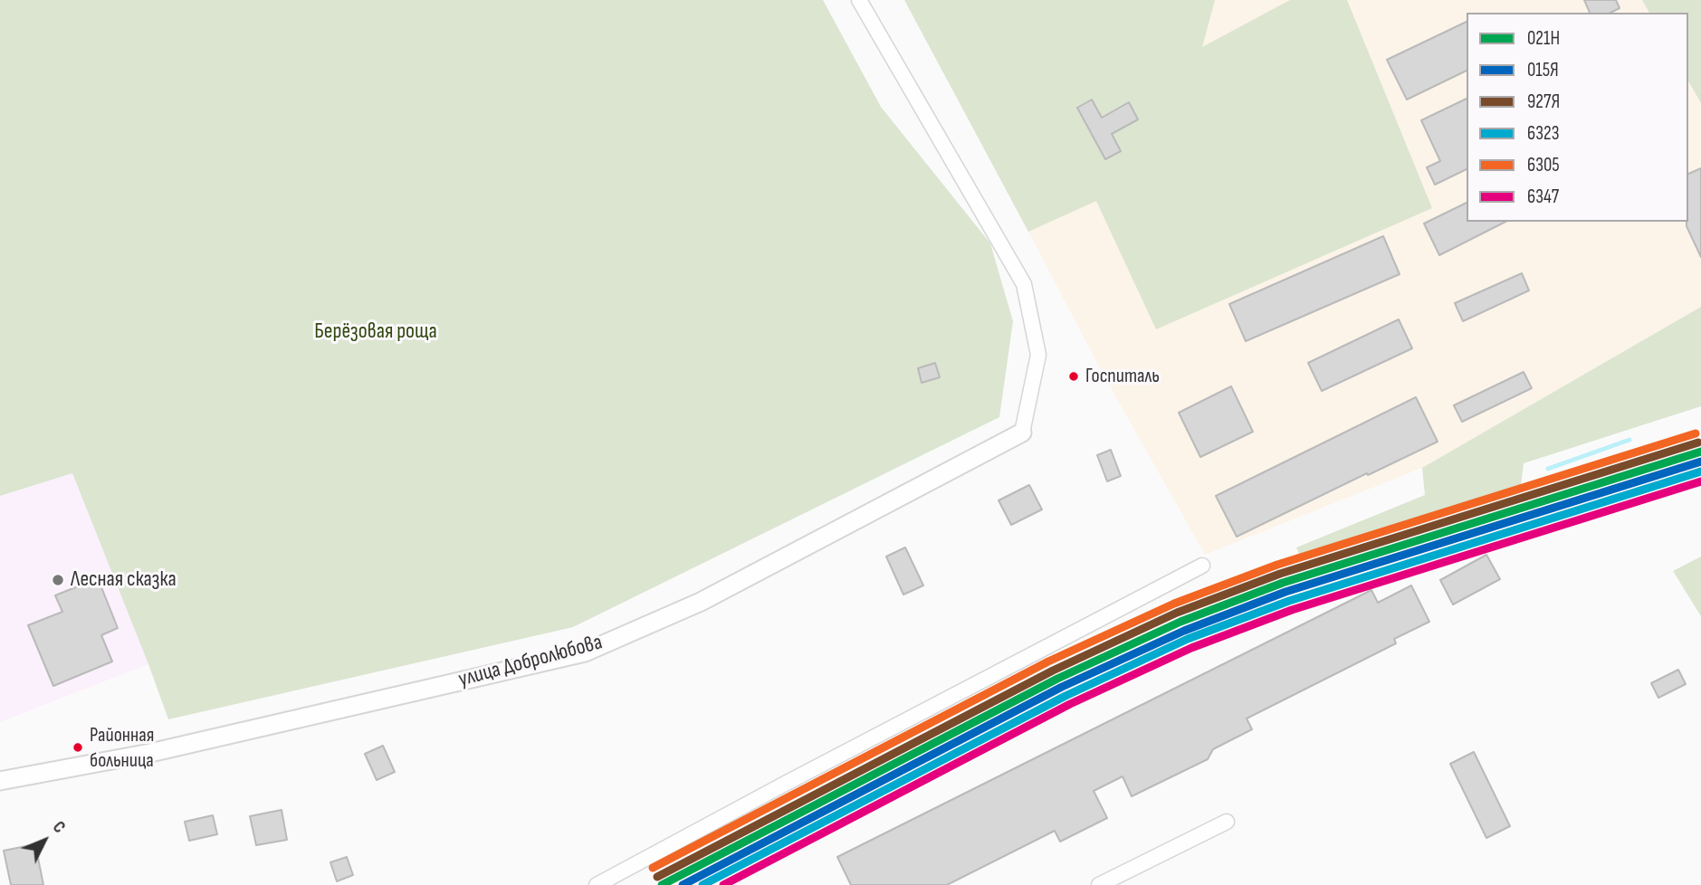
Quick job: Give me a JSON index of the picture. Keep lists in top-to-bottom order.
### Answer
{
  "streets": {
    "street": ["улица Добролюбова"]
  },
  "parks": ["Берёзовая роща"],
  "places": ["Госпиталь", "Лесная сказка", "Районная больница"],
  "lines": [
    "transit line 6305",
    "transit line 927Я",
    "transit line 021Н",
    "transit line 015Я",
    "transit line 6323",
    "transit line 6347"
  ],
  "legend": [
    "021Н",
    "015Я",
    "927Я",
    "6323",
    "6305",
    "6347"
  ],
  "north": "top right"
}
